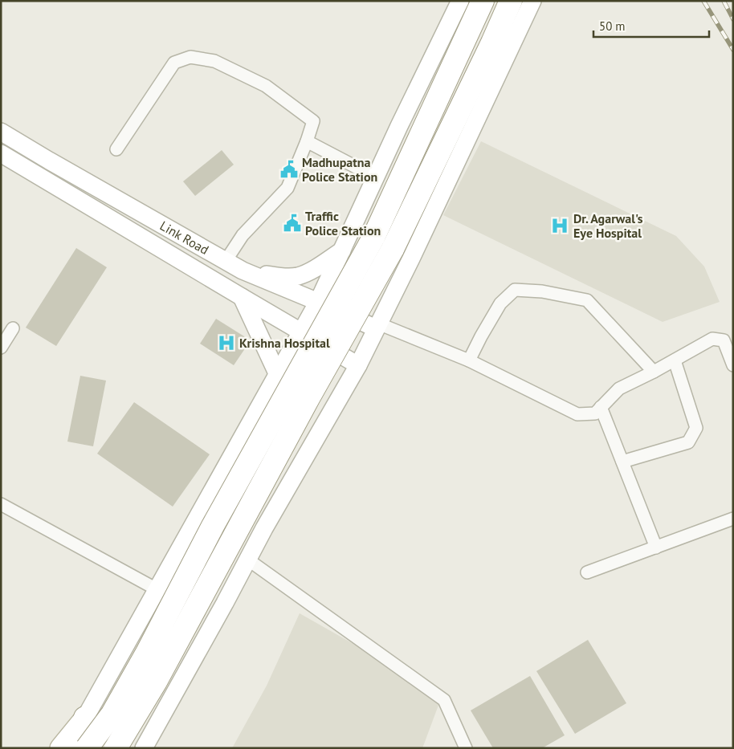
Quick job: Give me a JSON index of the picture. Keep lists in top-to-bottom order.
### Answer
{
  "streets": {
    "main road": ["Link Road"]
  },
  "places": {
    "public building": ["Madhupatna Police Station", "Traffic Police Station"],
    "hospital": ["Dr. Agarwal's Eye Hospital", "Krishna Hospital"]
  },
  "scale_bar": "50 m"
}
